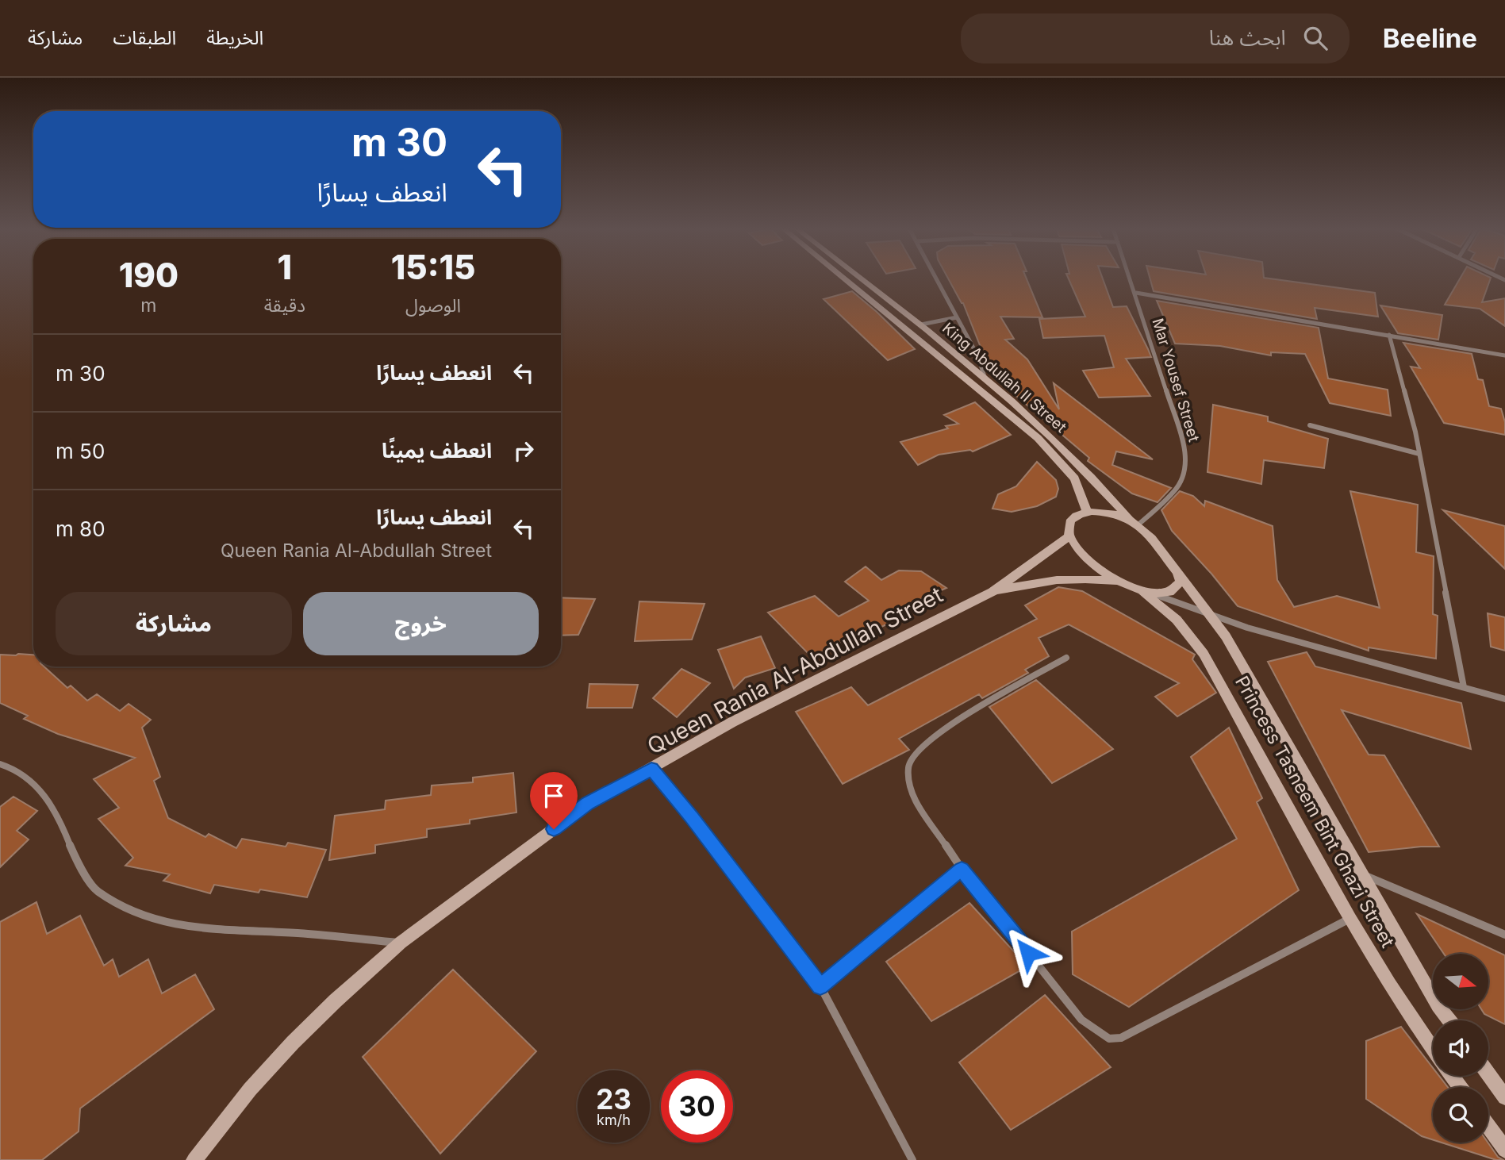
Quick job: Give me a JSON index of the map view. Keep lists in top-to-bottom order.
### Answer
{
  "streets": {
    "main road": ["King Abdullah II Street", "Queen Rania Al-Abdullah Street", "Princess Tasneem Bint Ghazi Street"],
    "street": ["Mar Yousef Street"]
  },
  "crossings": [
    ["King Abdullah II Street", "Mar Yousef Street"],
    ["King Abdullah II Street", "Princess Tasneem Bint Ghazi Street"]
  ],
  "north": "right",
  "page": {
    "header": "Beeline",
    "search": "ابحث هنا",
    "nav": ["الخريطة", "الطبقات", "مشاركة"],
    "turn": ["30 m", "انعطف يسارًا"],
    "eta": [
      "15:15",
      "الوصول",
      "1",
      "دقيقة",
      "190",
      "m"
    ],
    "list": [
      {
        "name": "انعطف يسارًا",
        "value": "30 m"
      },
      {
        "name": "انعطف يمينًا",
        "value": "50 m"
      },
      {
        "name": "انعطف يسارًا",
        "note": "Queen Rania Al-Abdullah Street",
        "value": "80 m"
      }
    ],
    "buttons": ["خروج", "مشاركة"],
    "speed": "23 km/h",
    "limit": "30"
  }
}
